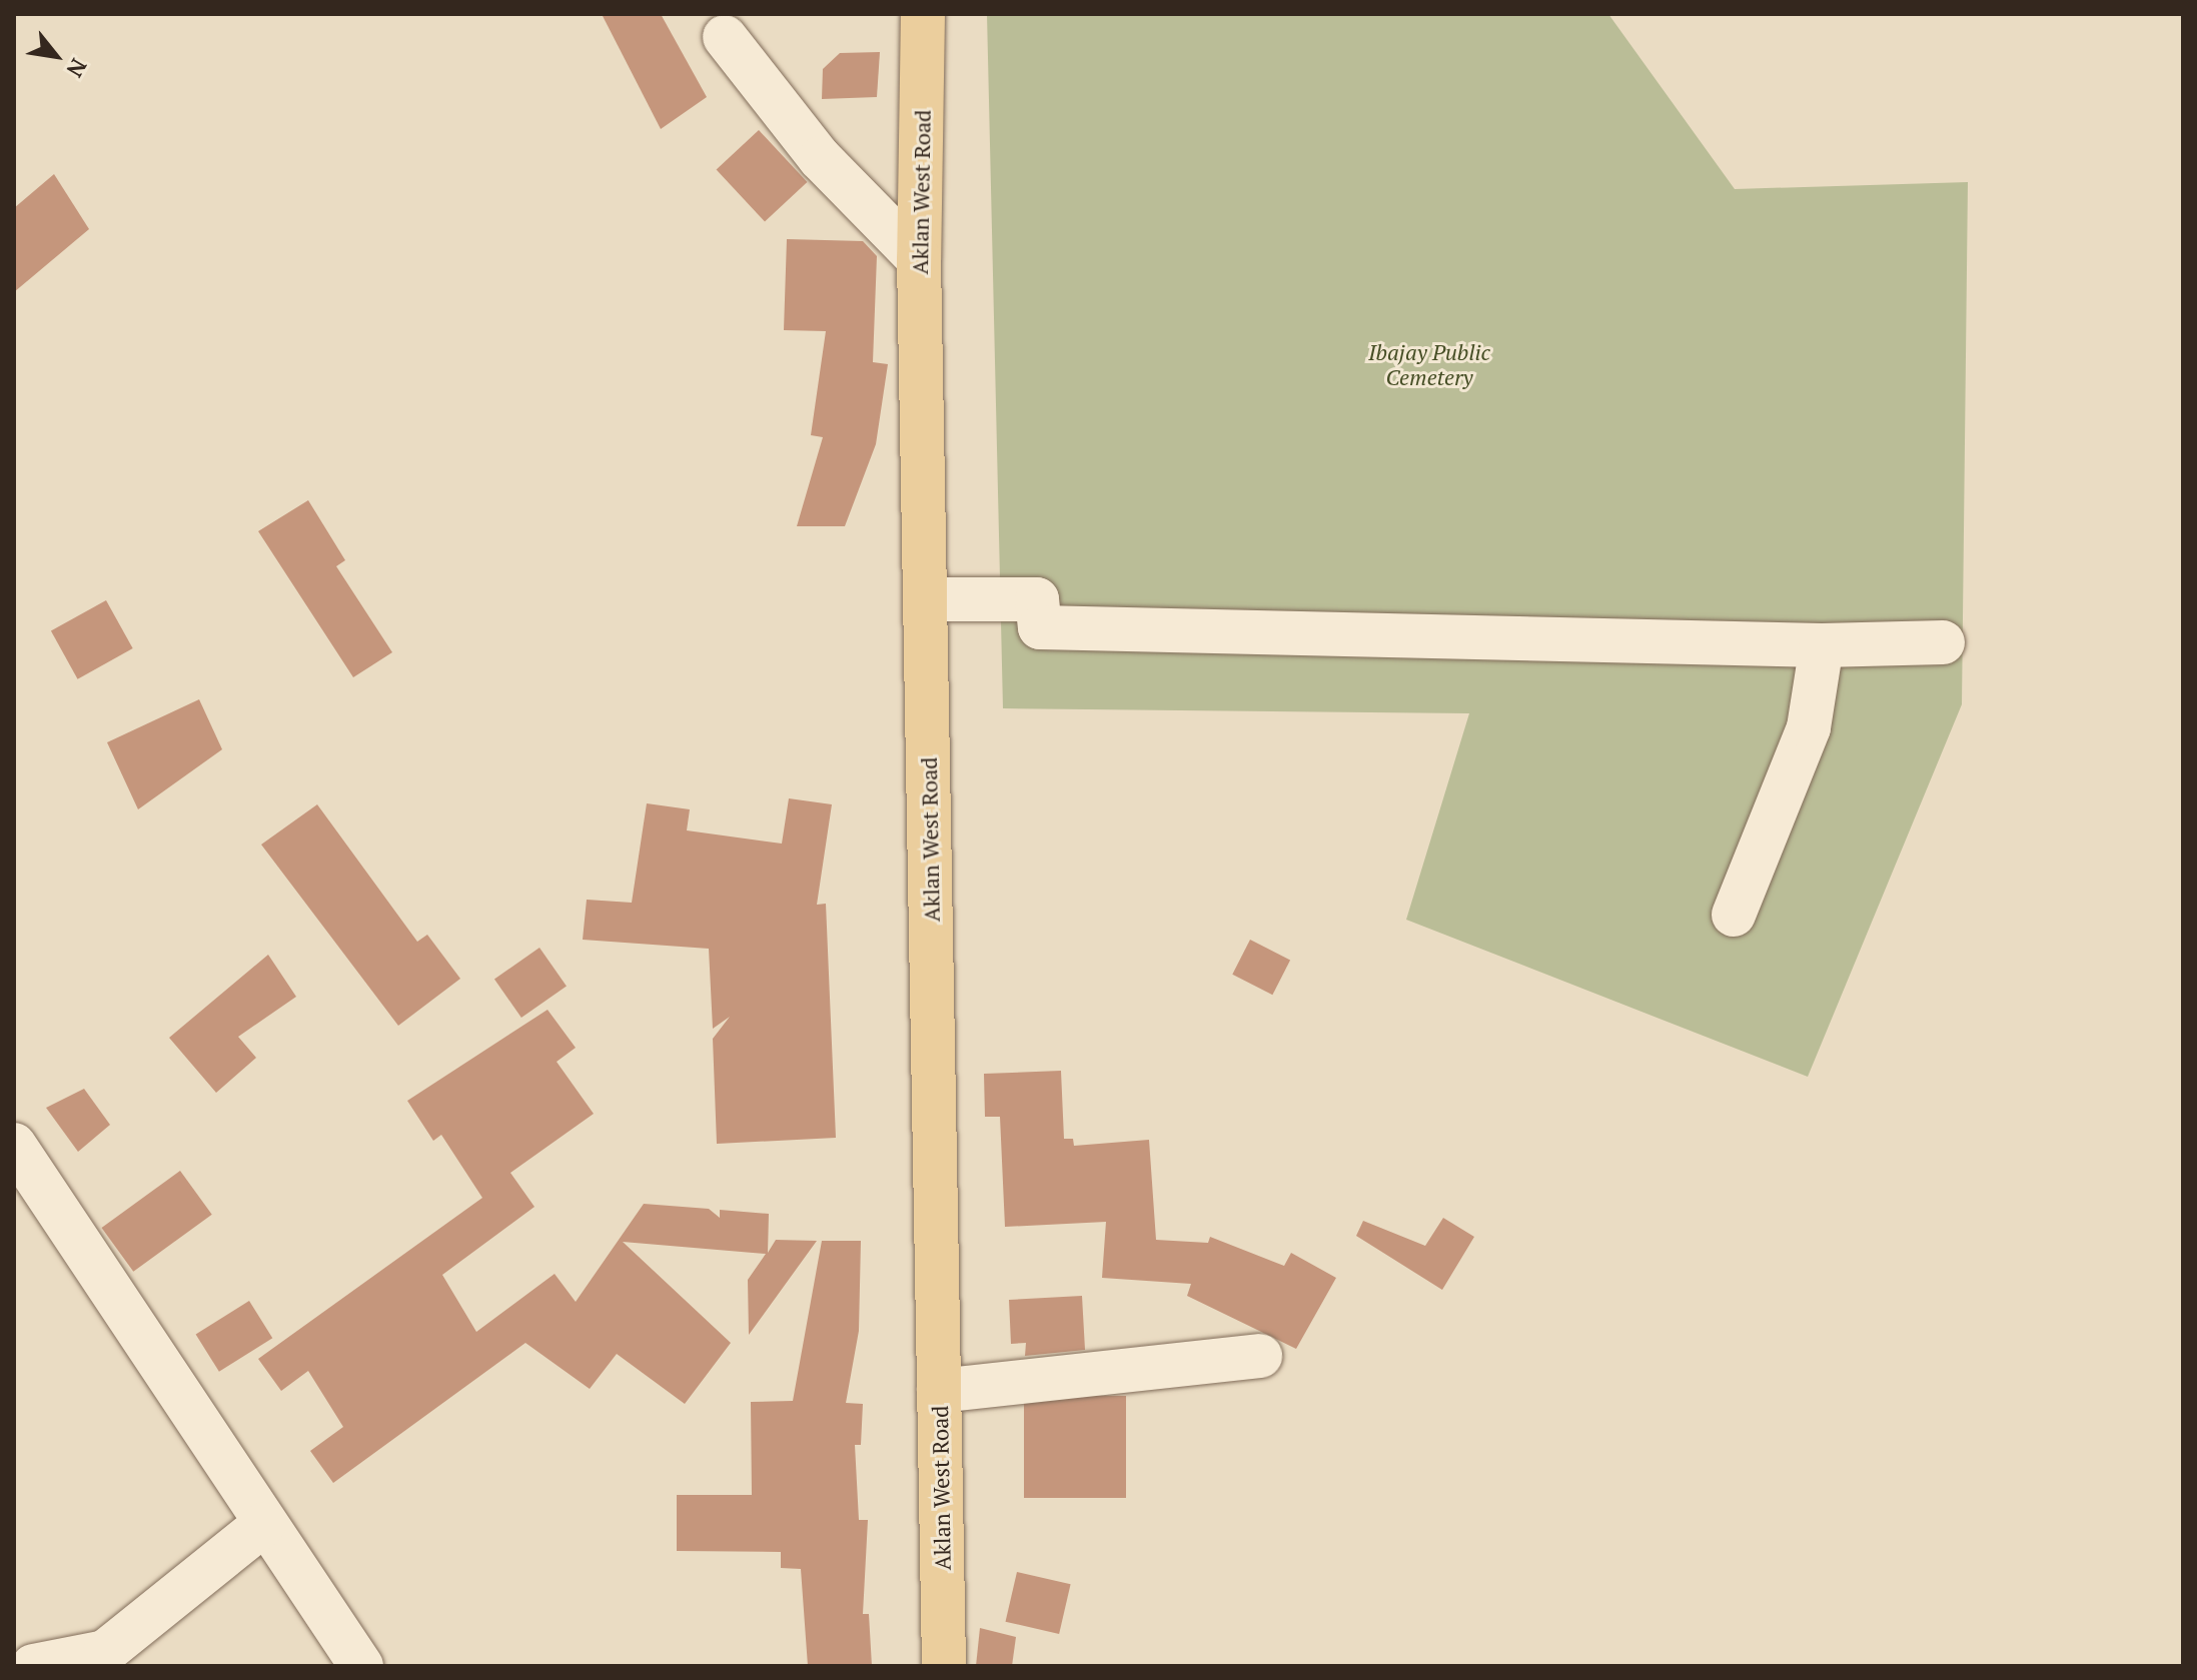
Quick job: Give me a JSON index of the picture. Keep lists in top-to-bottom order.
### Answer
{
  "streets": {
    "main road": ["Aklan West Road"]
  },
  "parks": ["Ibajay Public Cemetery"],
  "north": "bottom right"
}
